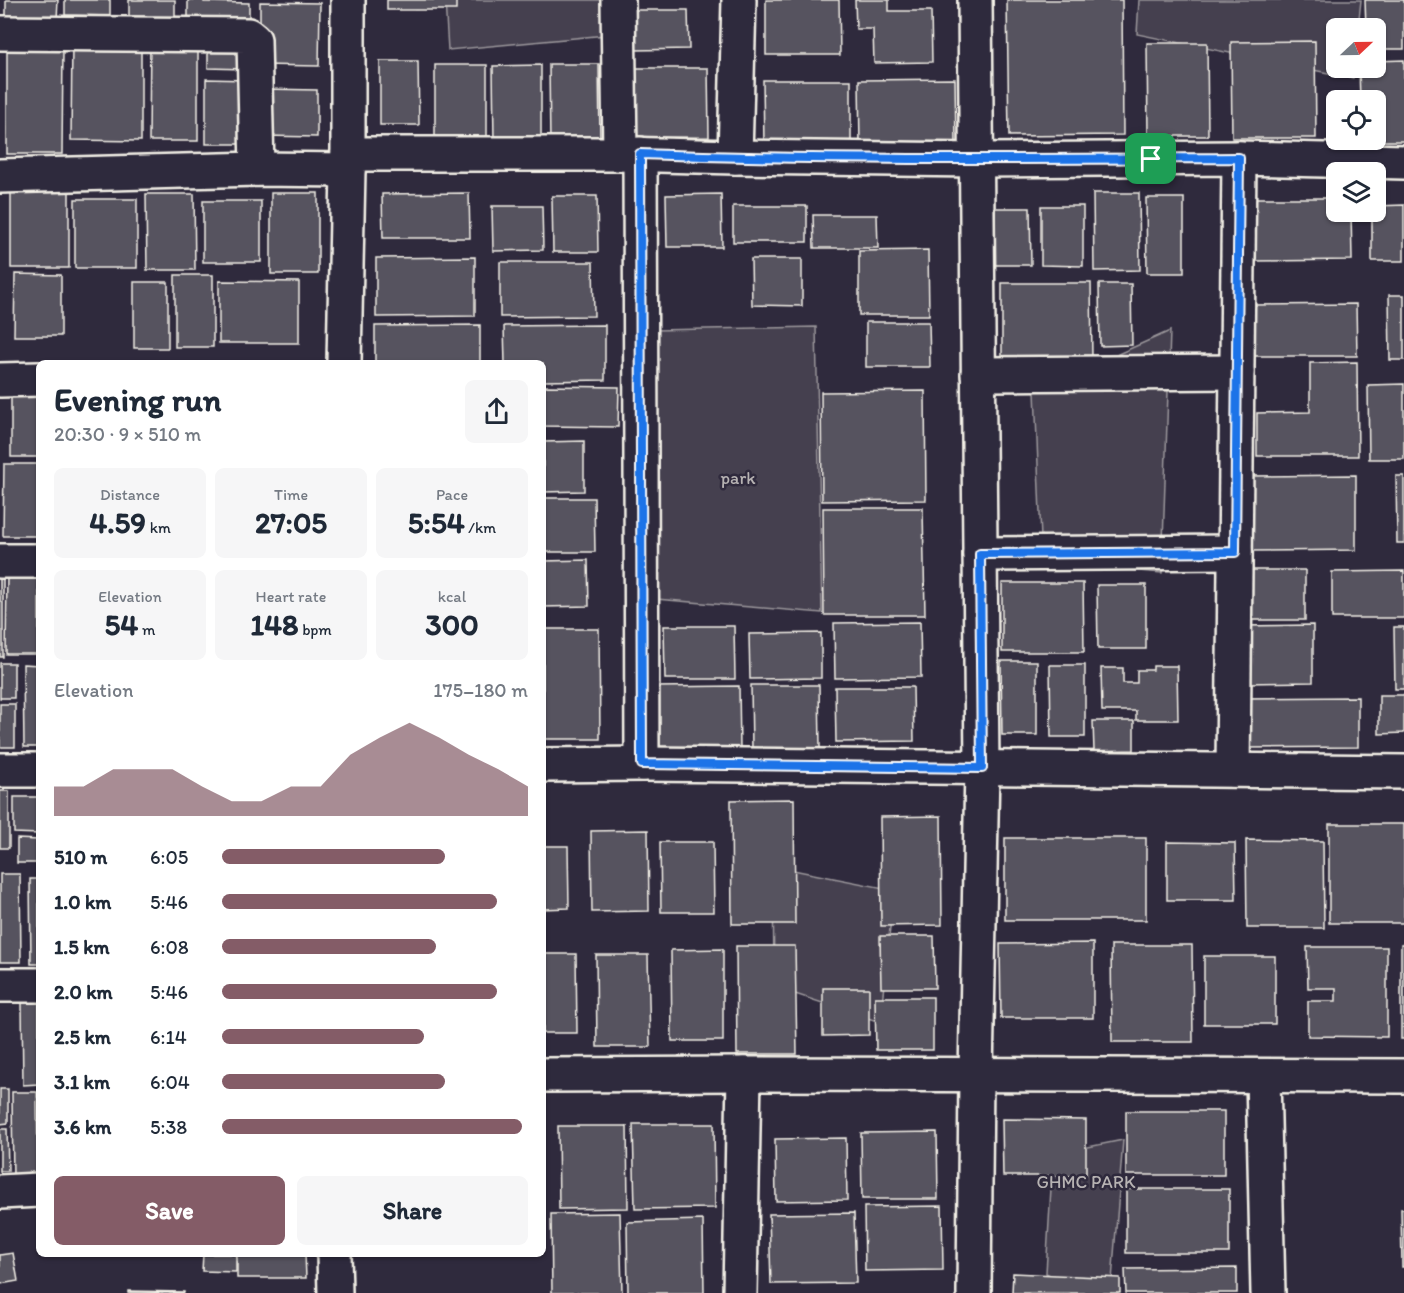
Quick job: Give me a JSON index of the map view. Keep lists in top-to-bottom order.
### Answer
{
  "parks": ["park", "GHMC PARK"],
  "north": "right",
  "page": {
    "heading": ["Evening run", "20:30 · 9 × 510 m"],
    "stats": [
      ["Distance", "4.59 km"],
      ["Time", "27:05"],
      ["Pace", "5:54 /km"],
      ["Elevation", "54 m"],
      ["Heart rate", "148 bpm"],
      ["kcal", "300"]
    ],
    "chart": ["Elevation", "175–180 m"],
    "list": [
      {
        "name": "510 m",
        "note": "6:05"
      },
      {
        "name": "1.0 km",
        "note": "5:46"
      },
      {
        "name": "1.5 km",
        "note": "6:08"
      },
      {
        "name": "2.0 km",
        "note": "5:46"
      },
      {
        "name": "2.5 km",
        "note": "6:14"
      },
      {
        "name": "3.1 km",
        "note": "6:04"
      },
      {
        "name": "3.6 km",
        "note": "5:38"
      }
    ],
    "buttons": ["Save", "Share"]
  }
}
